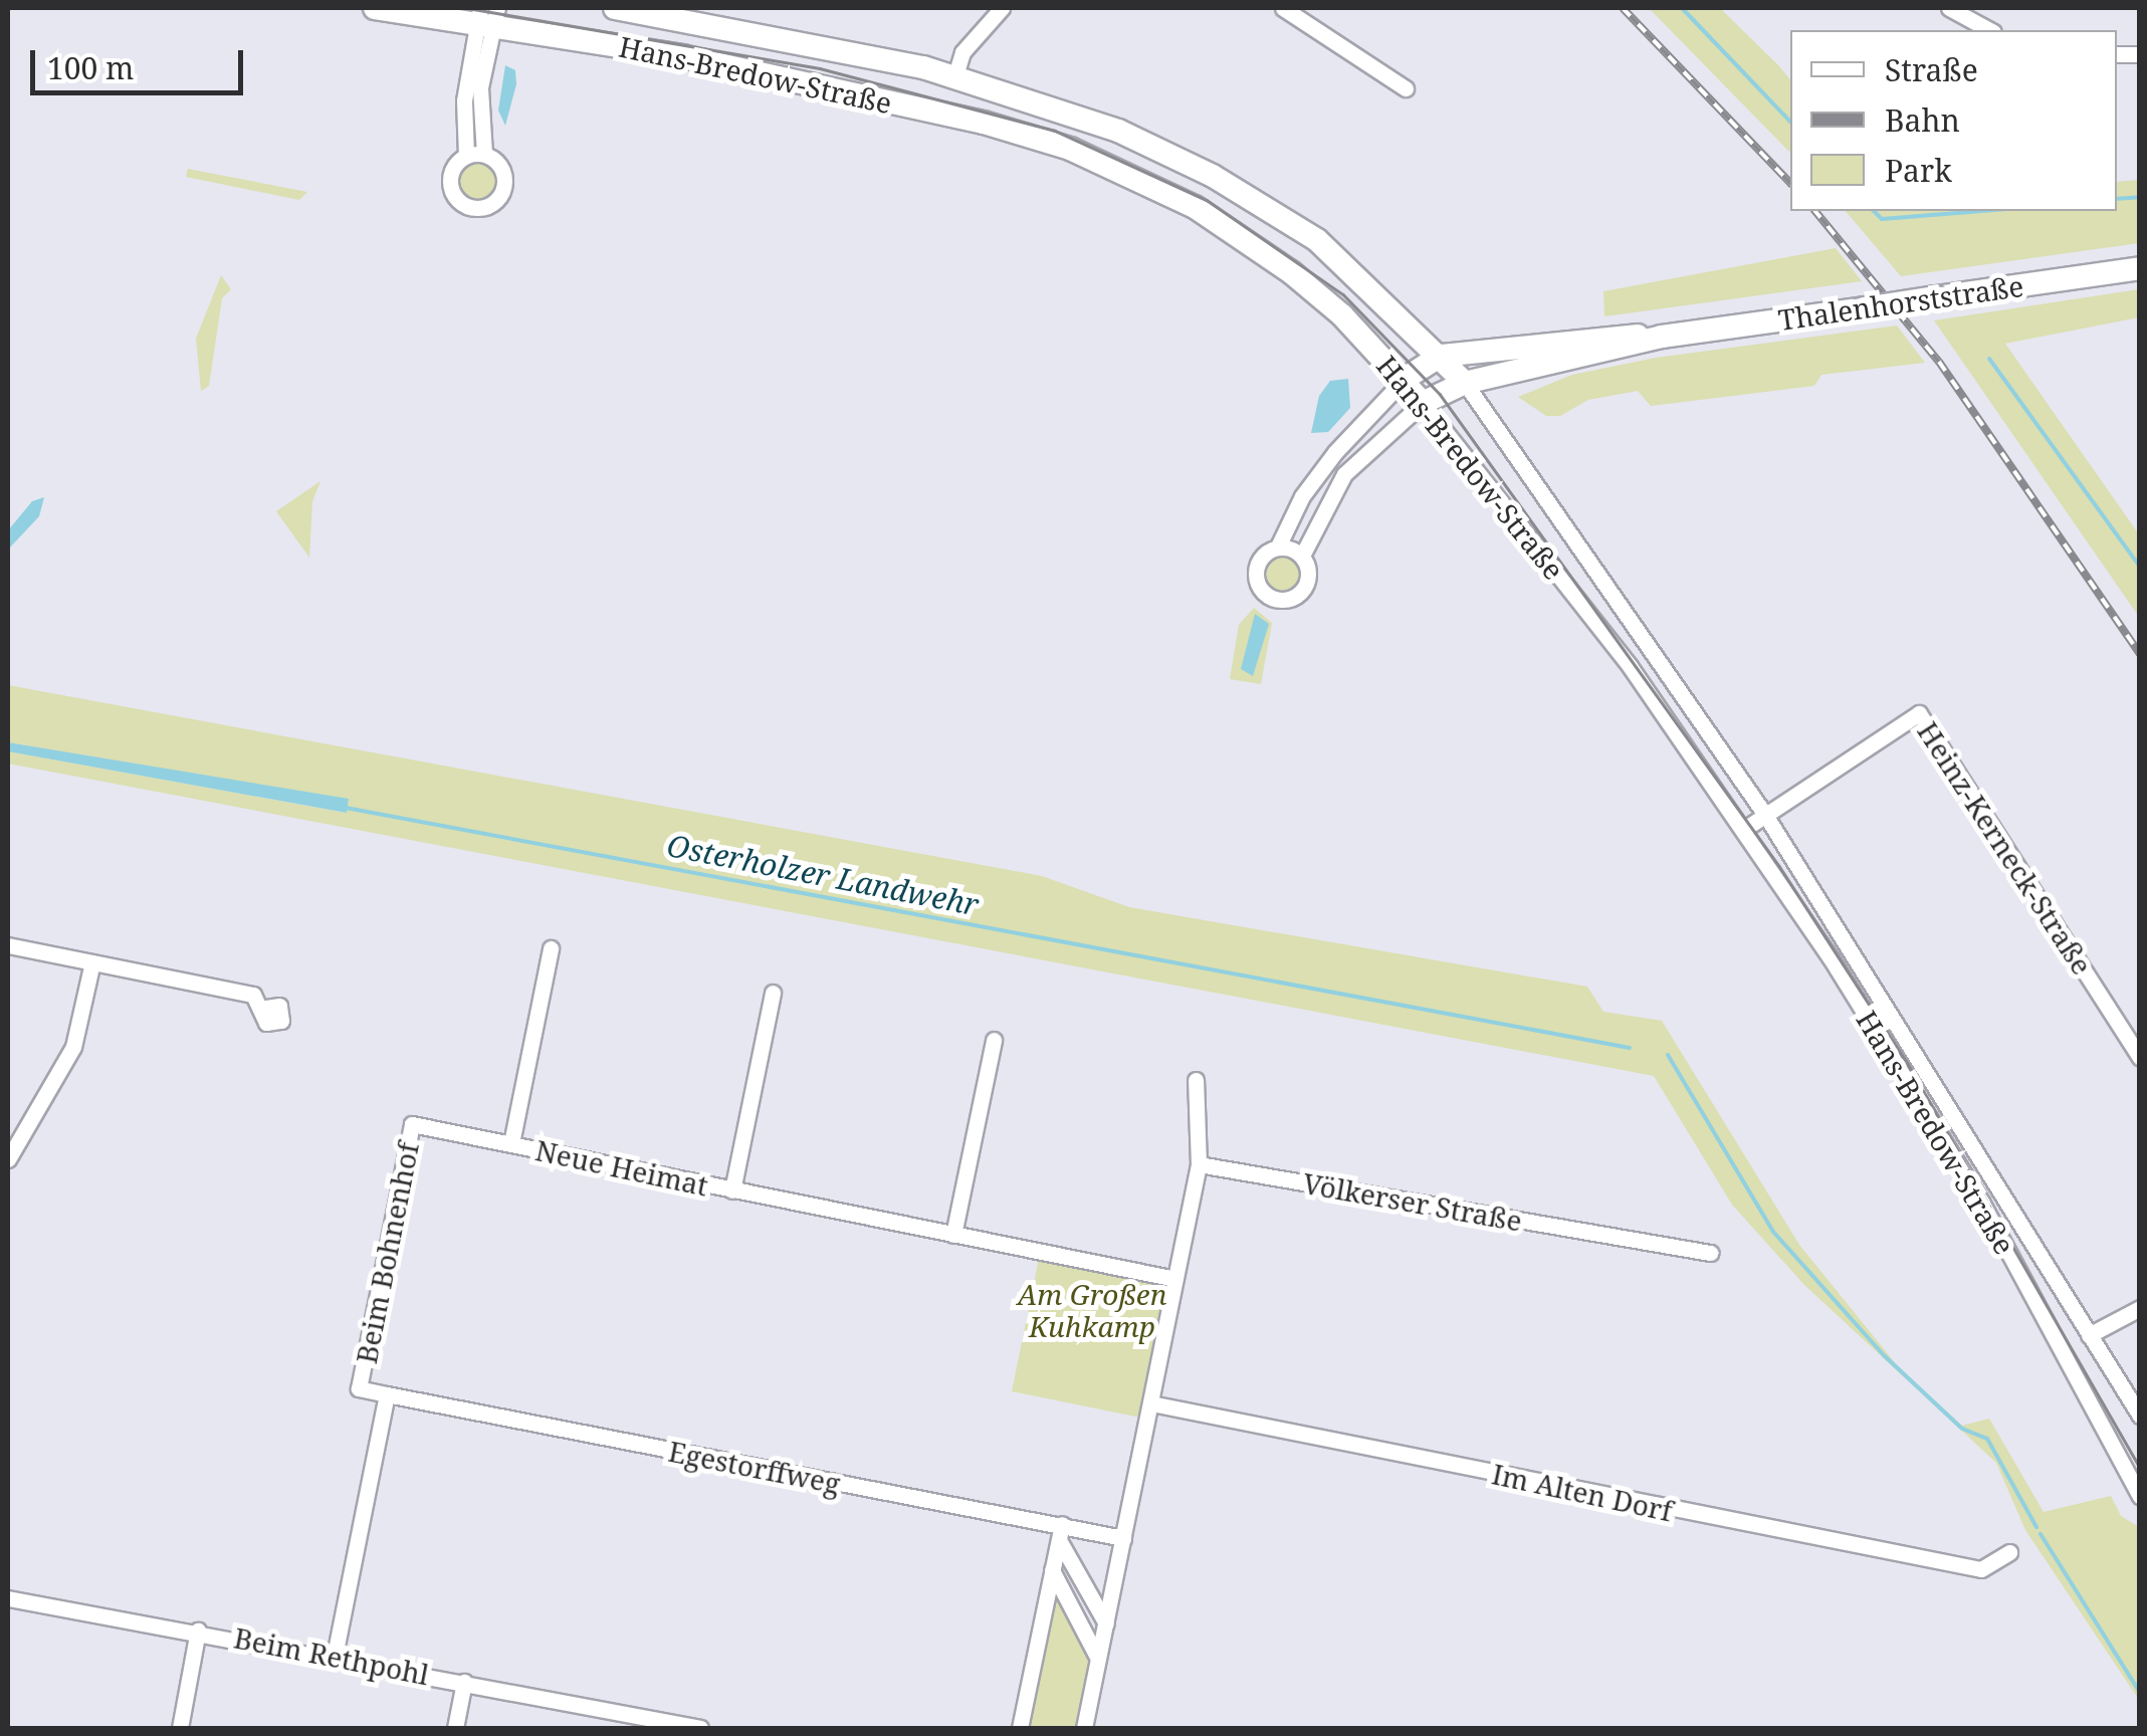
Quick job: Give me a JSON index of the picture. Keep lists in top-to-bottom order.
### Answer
{
  "streets": {
    "main road": ["Hans-Bredow-Straße", "Thalenhorststraße"],
    "street": [
      "Heinz-Kerneck-Straße",
      "Neue Heimat",
      "Völkerser Straße",
      "Beim Bohnenhof",
      "Egestorffweg",
      "Im Alten Dorf",
      "Beim Rethpohl"
    ]
  },
  "crossings": [
    ["Hans-Bredow-Straße", "Thalenhorststraße"],
    ["Hans-Bredow-Straße", "Heinz-Kerneck-Straße"],
    ["Neue Heimat", "Beim Bohnenhof"],
    ["Beim Bohnenhof", "Egestorffweg"],
    ["Beim Bohnenhof", "Beim Rethpohl"]
  ],
  "water": ["Osterholzer Landwehr"],
  "parks": ["Am Großen Kuhkamp"],
  "legend": ["Straße", "Bahn", "Park"],
  "scale_bar": "100 m"
}
